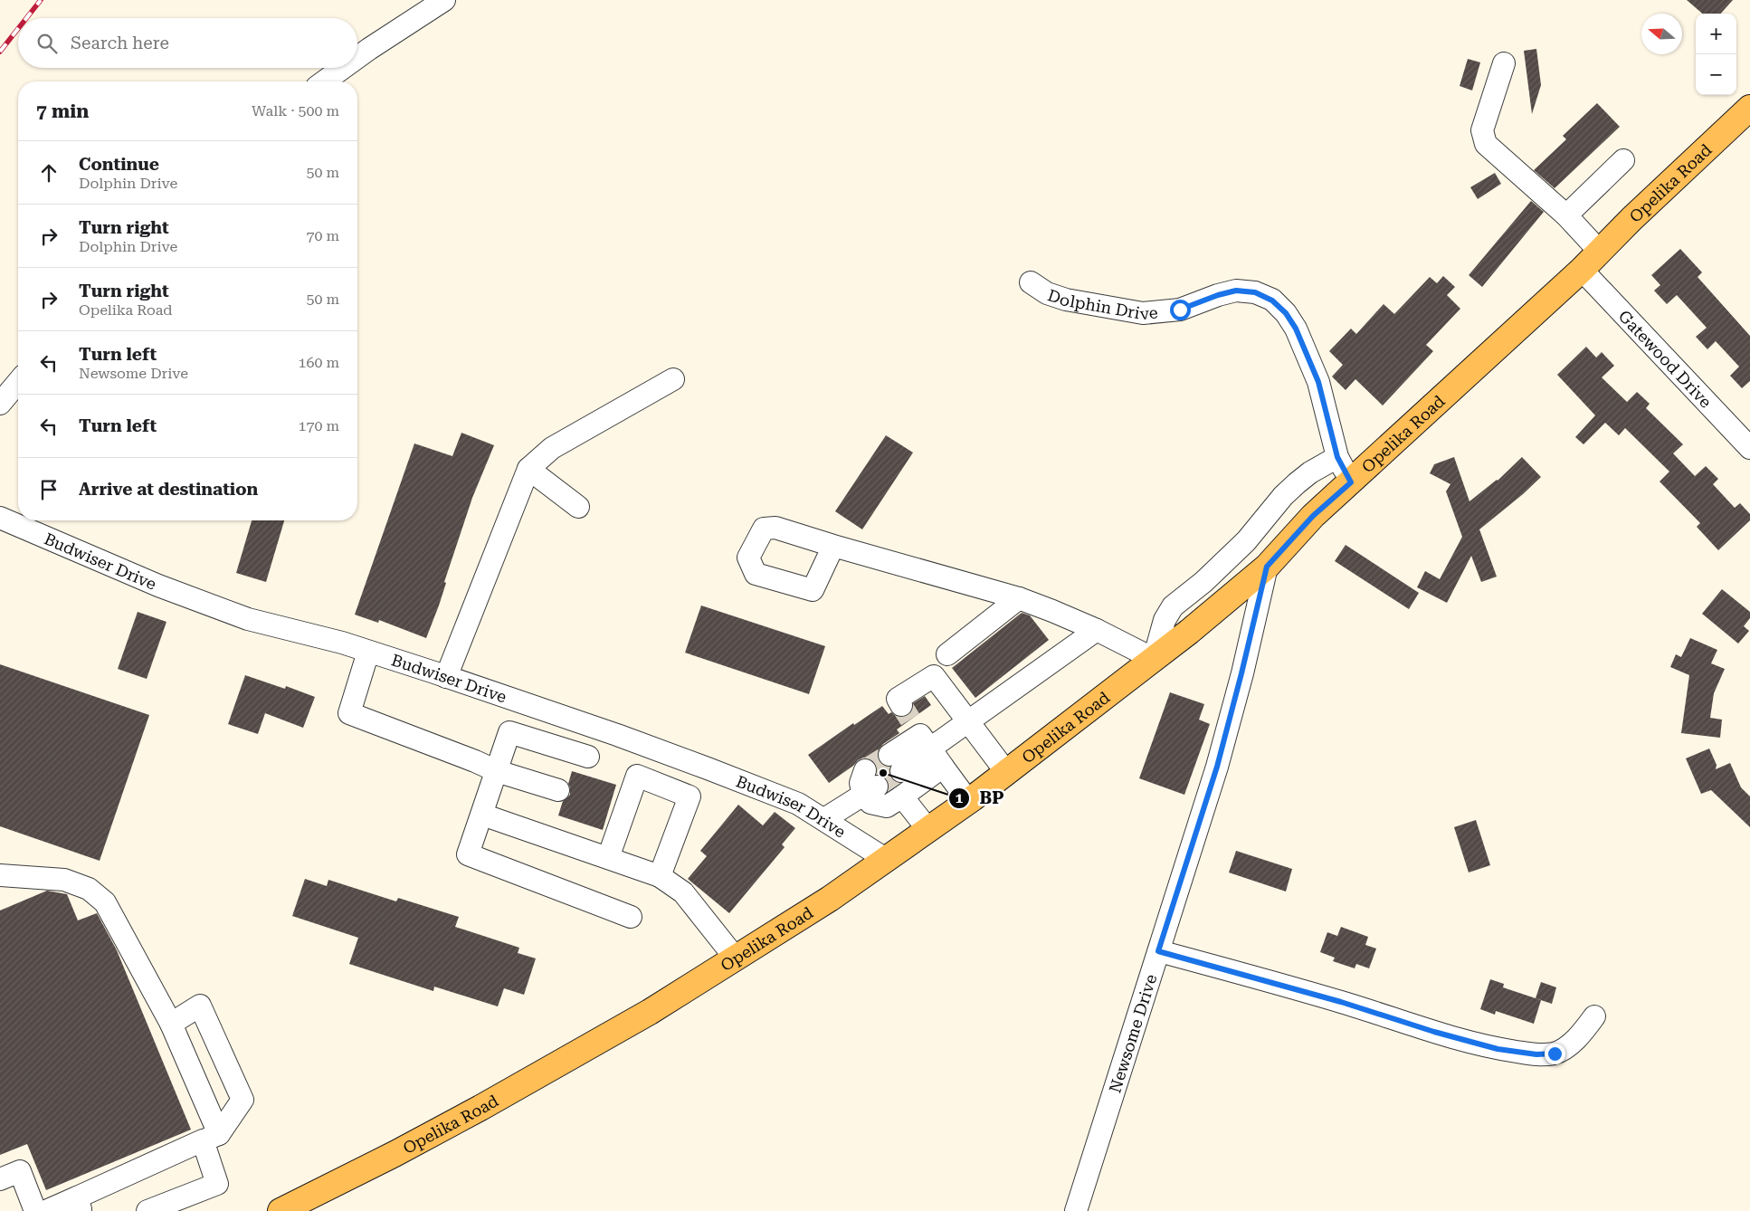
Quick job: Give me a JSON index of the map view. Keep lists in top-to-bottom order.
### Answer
{
  "streets": {
    "main road": ["Opelika Road"],
    "street": [
      "Dolphin Drive",
      "Gatewood Drive",
      "Budwiser Drive",
      "Newsome Drive"
    ]
  },
  "crossings": [
    ["Opelika Road", "Dolphin Drive"],
    ["Opelika Road", "Gatewood Drive"],
    ["Opelika Road", "Budwiser Drive"],
    ["Opelika Road", "Newsome Drive"]
  ],
  "places": ["BP"],
  "north": "left",
  "page": {
    "map_buttons": ["+", "−"],
    "search": "Search here",
    "heading": ["7 min", "Walk · 500 m"],
    "list": [
      ["Continue", "Dolphin Drive", "50 m"],
      ["Turn right", "Dolphin Drive", "70 m"],
      ["Turn right", "Opelika Road", "50 m"],
      ["Turn left", "Newsome Drive", "160 m"],
      ["Turn left", "170 m"],
      "Arrive at destination"
    ]
  }
}
